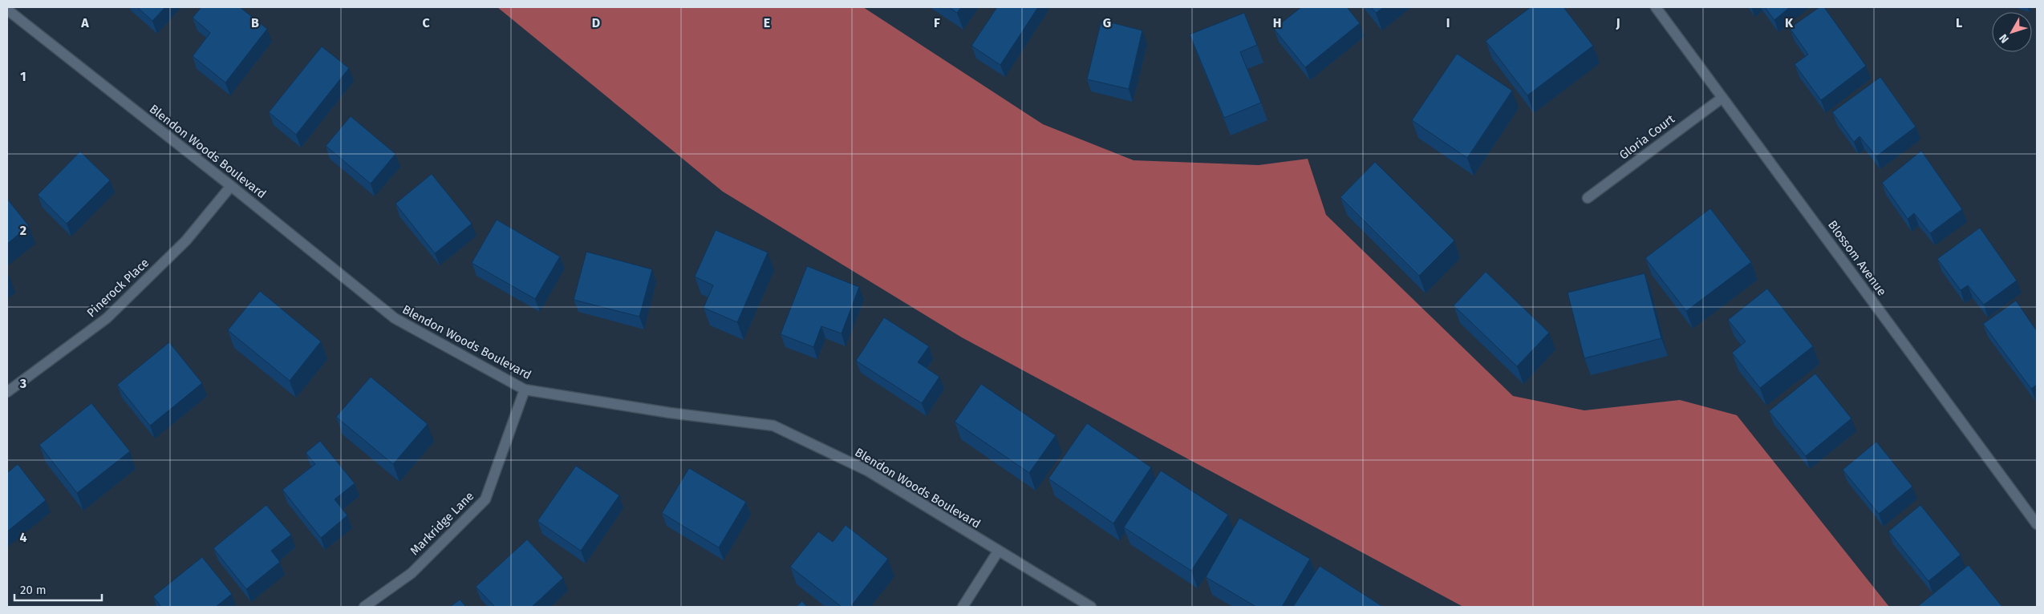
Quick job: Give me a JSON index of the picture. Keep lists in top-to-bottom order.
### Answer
{
  "streets": {
    "street": [
      "Gloria Court",
      "Blendon Woods Boulevard",
      "Blossom Avenue",
      "Pinerock Place",
      "Markridge Lane"
    ]
  },
  "crossings": [
    ["Gloria Court", "Blossom Avenue"],
    ["Blendon Woods Boulevard", "Pinerock Place"],
    ["Blendon Woods Boulevard", "Markridge Lane"]
  ],
  "scale_bar": "20 m",
  "north": "bottom left",
  "grid": {
    "columns": [
      "A",
      "B",
      "C",
      "D",
      "E",
      "F",
      "G",
      "H",
      "I",
      "J",
      "K",
      "L"
    ],
    "rows": [
      "1",
      "2",
      "3",
      "4"
    ]
  }
}
